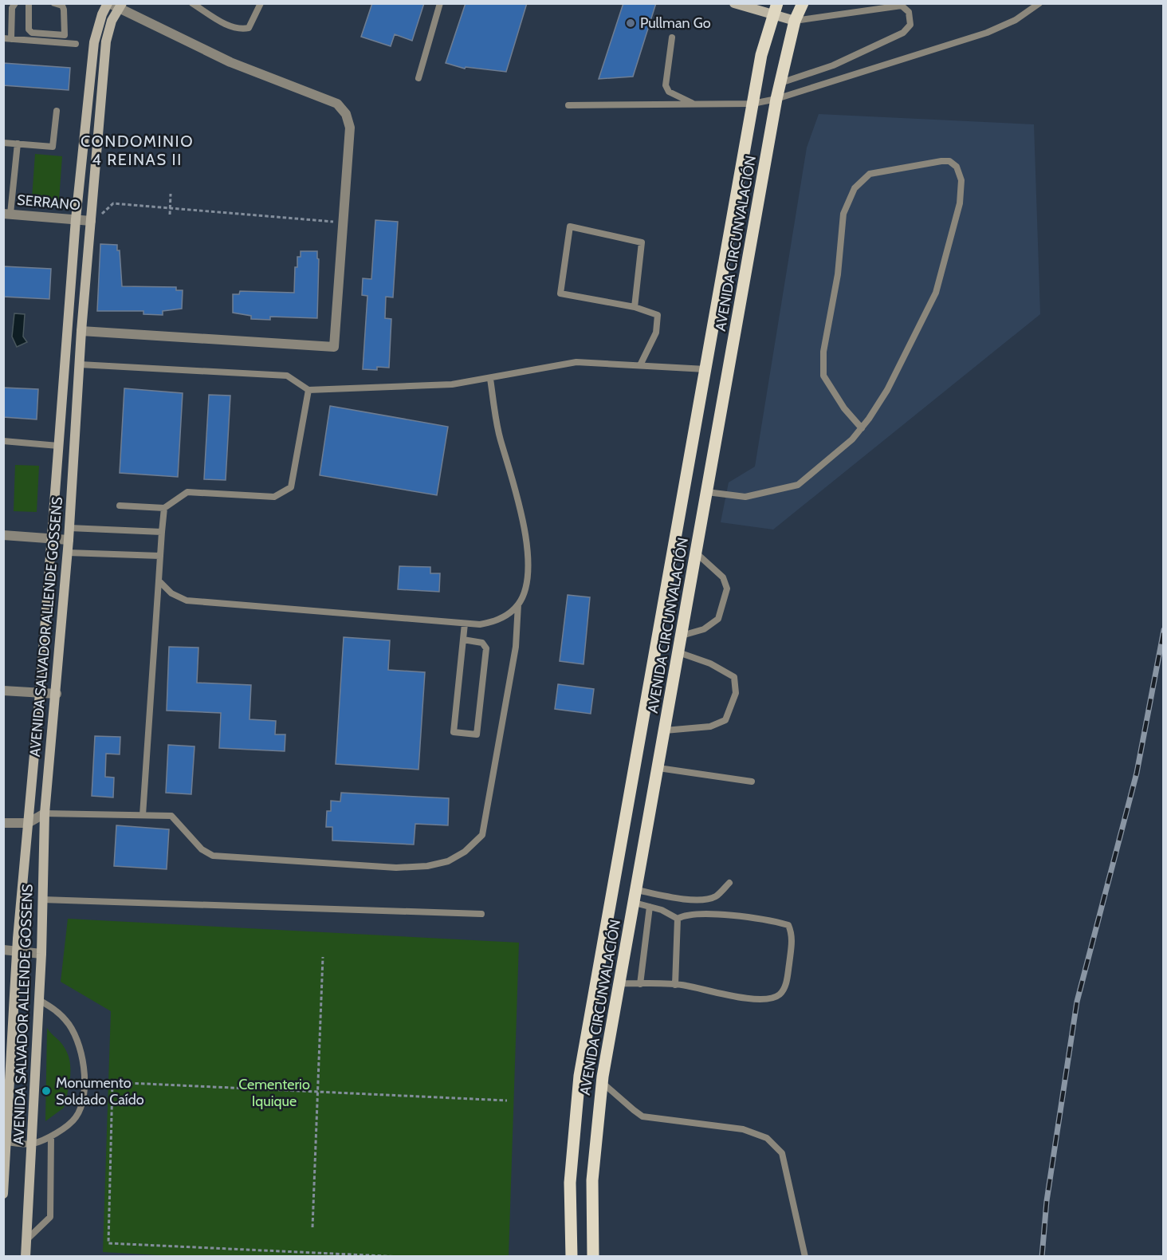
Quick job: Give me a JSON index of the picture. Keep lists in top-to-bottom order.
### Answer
{
  "streets": {
    "main road": ["AVENIDA CIRCUNVALACIÓN", "AVENIDA SALVADOR ALLENDE GOSSENS"],
    "street": ["SERRANO"]
  },
  "crossings": [
    ["SERRANO", "AVENIDA SALVADOR ALLENDE GOSSENS"]
  ],
  "districts": ["CONDOMINIO 4 REINAS II"],
  "parks": ["Cementerio Iquique"],
  "places": ["Pullman Go", "Monumento Soldado Caído"]
}
